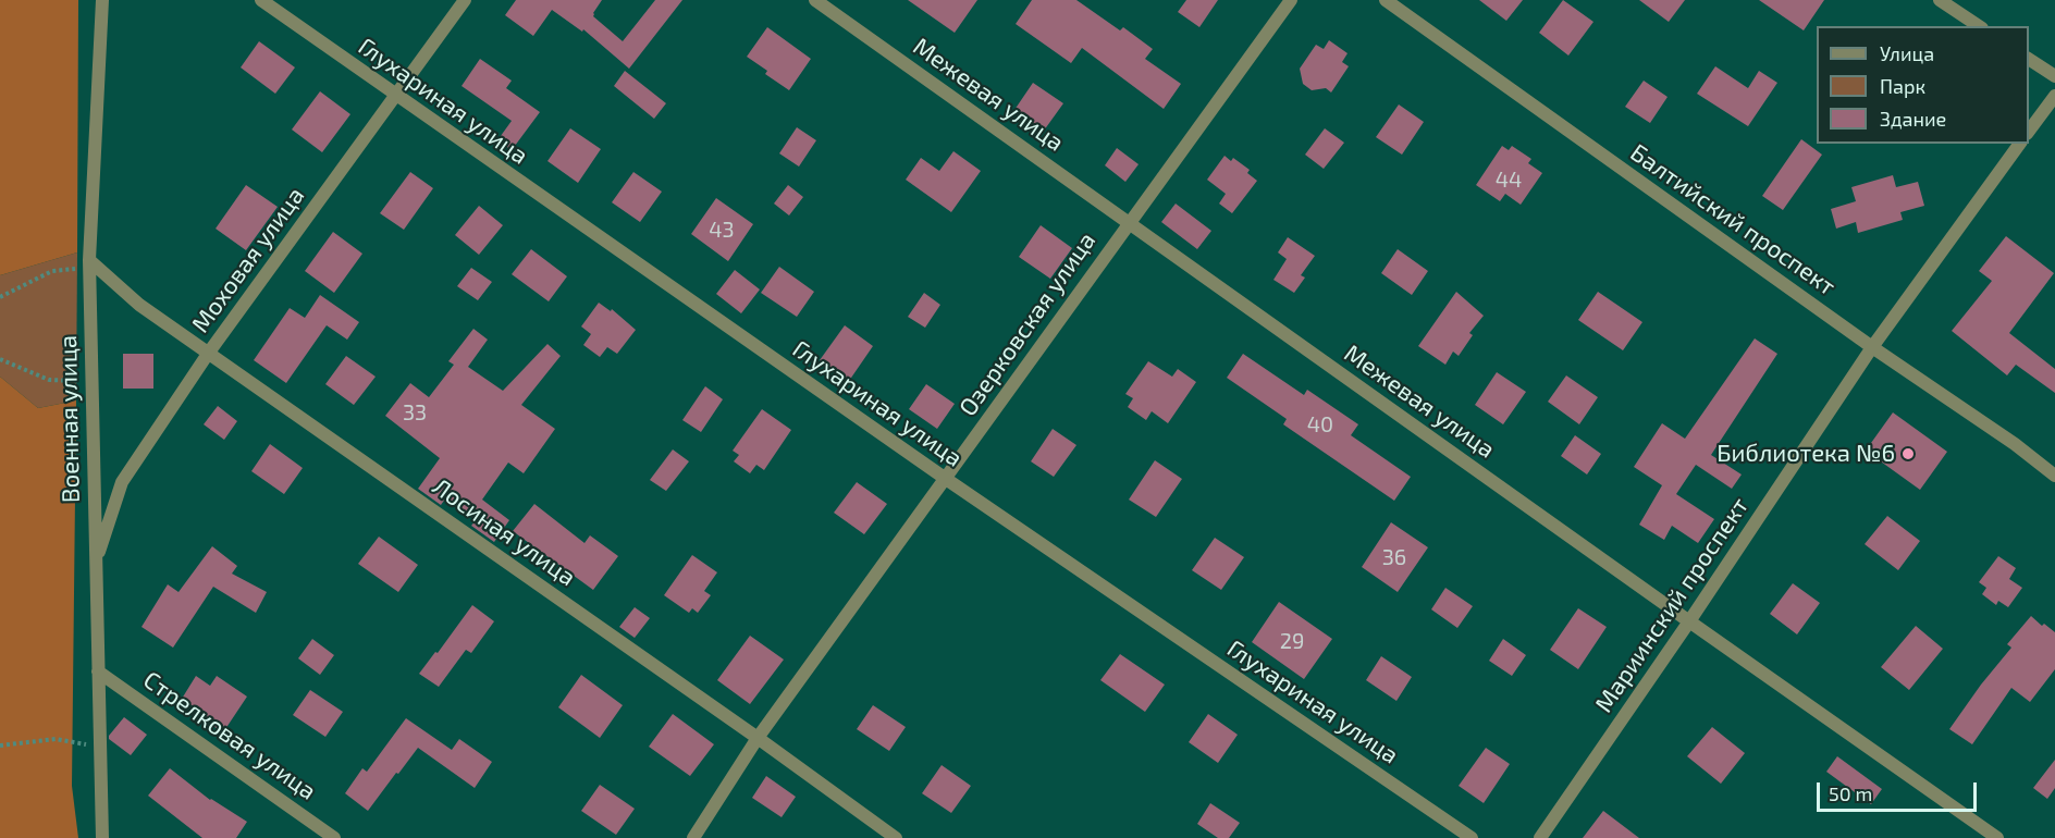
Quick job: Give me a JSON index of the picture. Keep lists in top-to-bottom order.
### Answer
{
  "streets": {
    "street": [
      "Межевая улица",
      "Глухариная улица",
      "Балтийский проспект",
      "Моховая улица",
      "Озерковская улица",
      "Военная улица",
      "Лосиная улица",
      "Мариинский проспект",
      "Стрелковая улица"
    ]
  },
  "crossings": [
    ["Межевая улица", "Озерковская улица"],
    ["Межевая улица", "Мариинский проспект"],
    ["Глухариная улица", "Моховая улица"],
    ["Глухариная улица", "Озерковская улица"],
    ["Балтийский проспект", "Мариинский проспект"],
    ["Моховая улица", "Военная улица"],
    ["Моховая улица", "Лосиная улица"],
    ["Озерковская улица", "Лосиная улица"],
    ["Военная улица", "Лосиная улица"],
    ["Военная улица", "Стрелковая улица"]
  ],
  "places": ["Библиотека №6"],
  "house_numbers": [
    "44",
    "43",
    "33",
    "40",
    "36",
    "29"
  ],
  "legend": ["Улица", "Парк", "Здание"],
  "scale_bar": "50 m"
}
